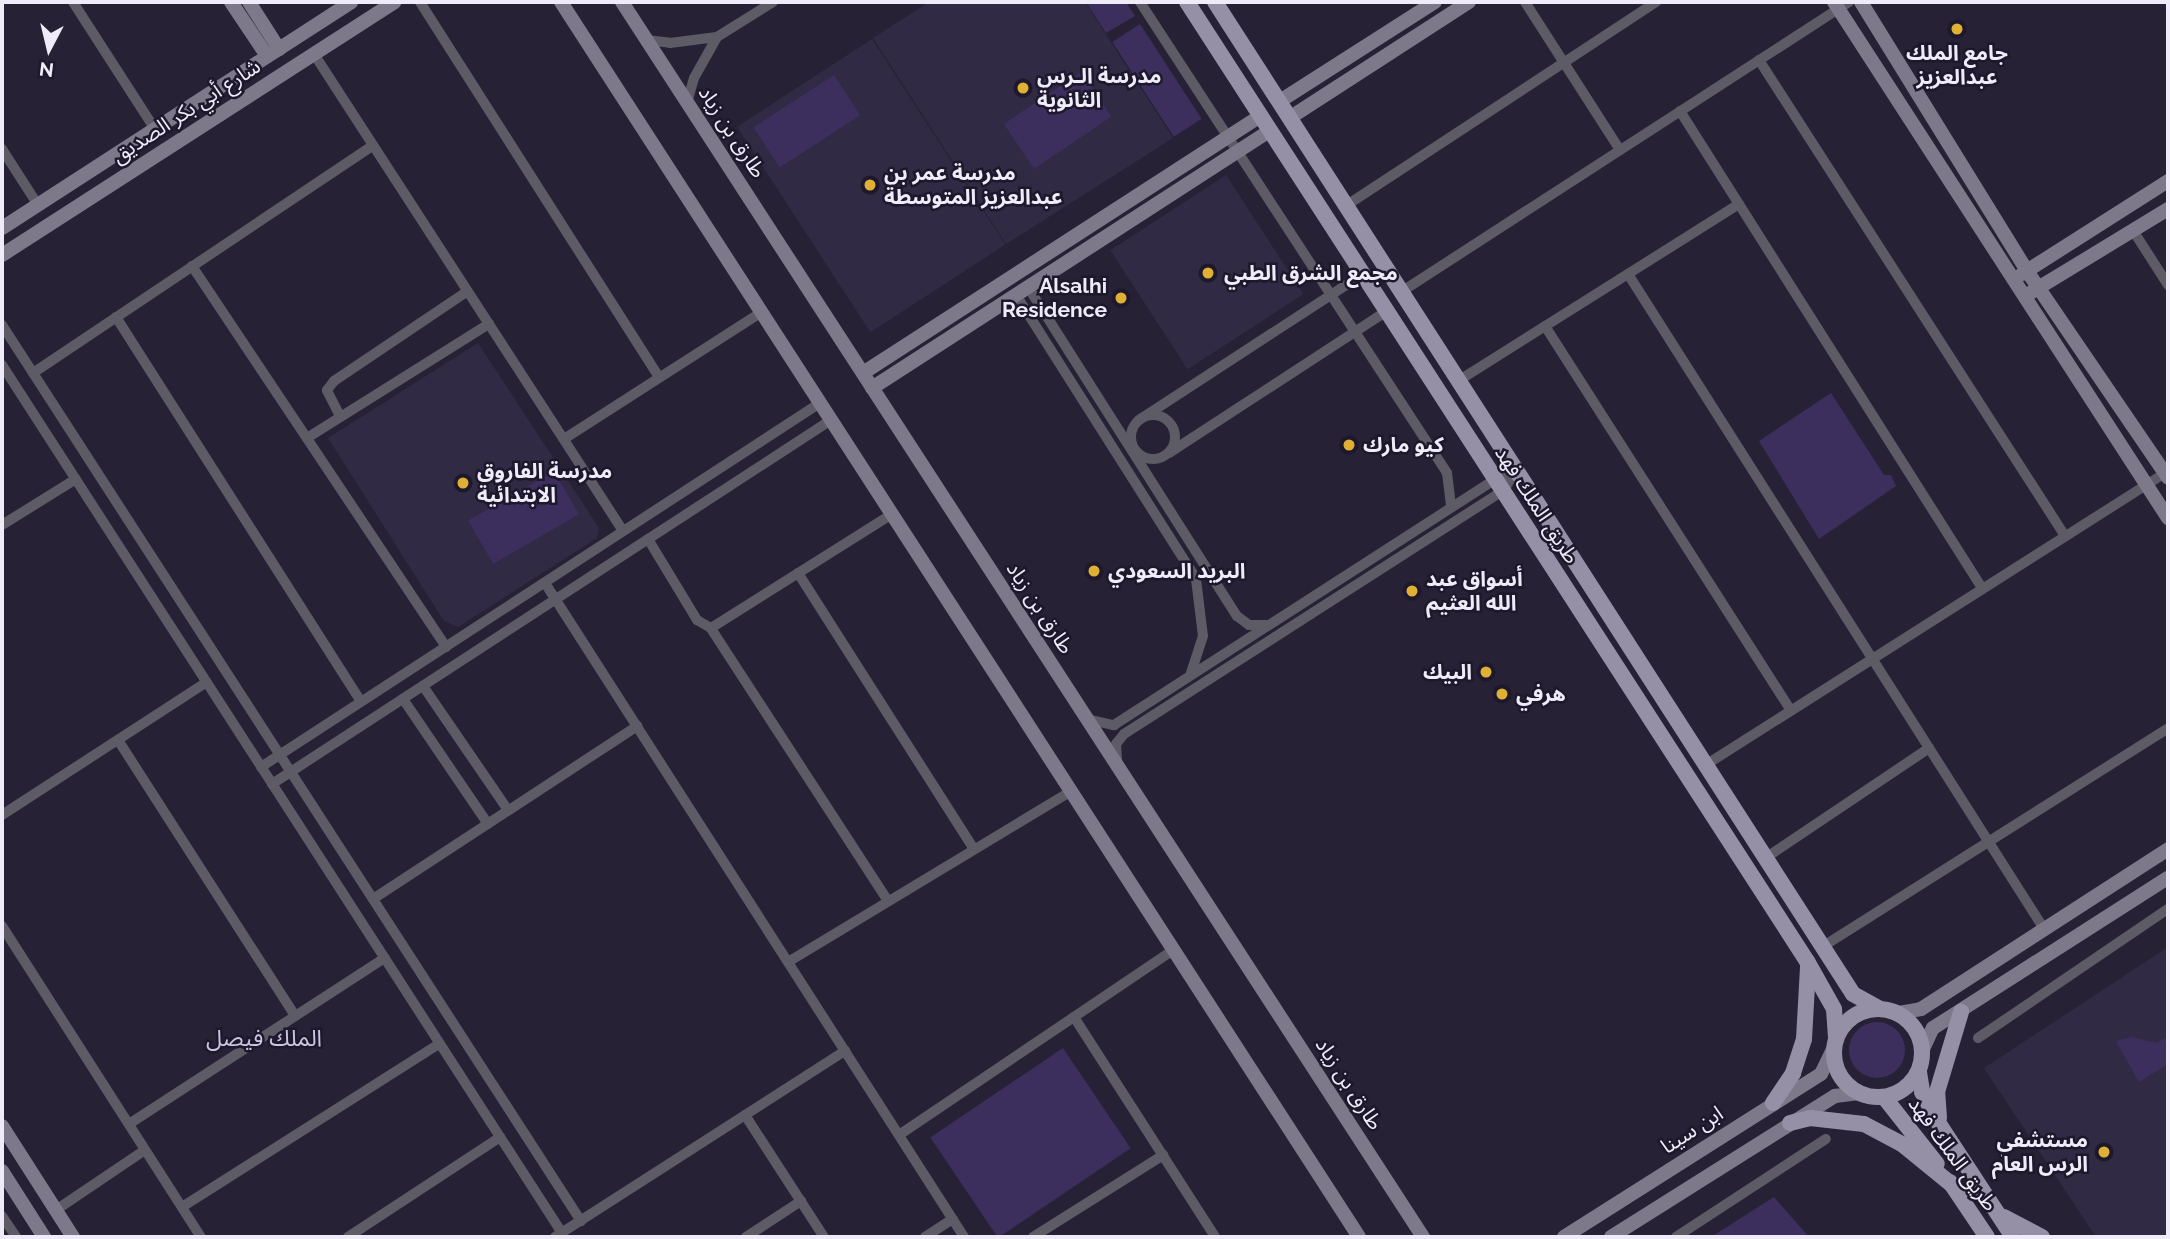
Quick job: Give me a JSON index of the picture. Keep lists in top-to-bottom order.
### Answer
{
  "streets": {
    "main road": ["طريق الملك فهد"],
    "street": ["شارع أبي بكر الصديق", "طارق بن زياد", "ابن سينا"]
  },
  "crossings": [
    ["طريق الملك فهد", "ابن سينا"]
  ],
  "districts": ["الملك فيصل"],
  "places": [
    "جامع الملك عبدالعزيز",
    "مدرسة الـرس الثانوية",
    "مدرسة عمر بن عبدالعزيز المتوسطة",
    "مجمع الشرق الطبي",
    "Alsalhi Residence",
    "كيو مارك",
    "مدرسة الفاروق الابتدائية",
    "البريد السعودي",
    "أسواق عبد الله العثيم",
    "البيك",
    "هرفي",
    "مستشفي الرس العام"
  ],
  "north": "bottom"
}
